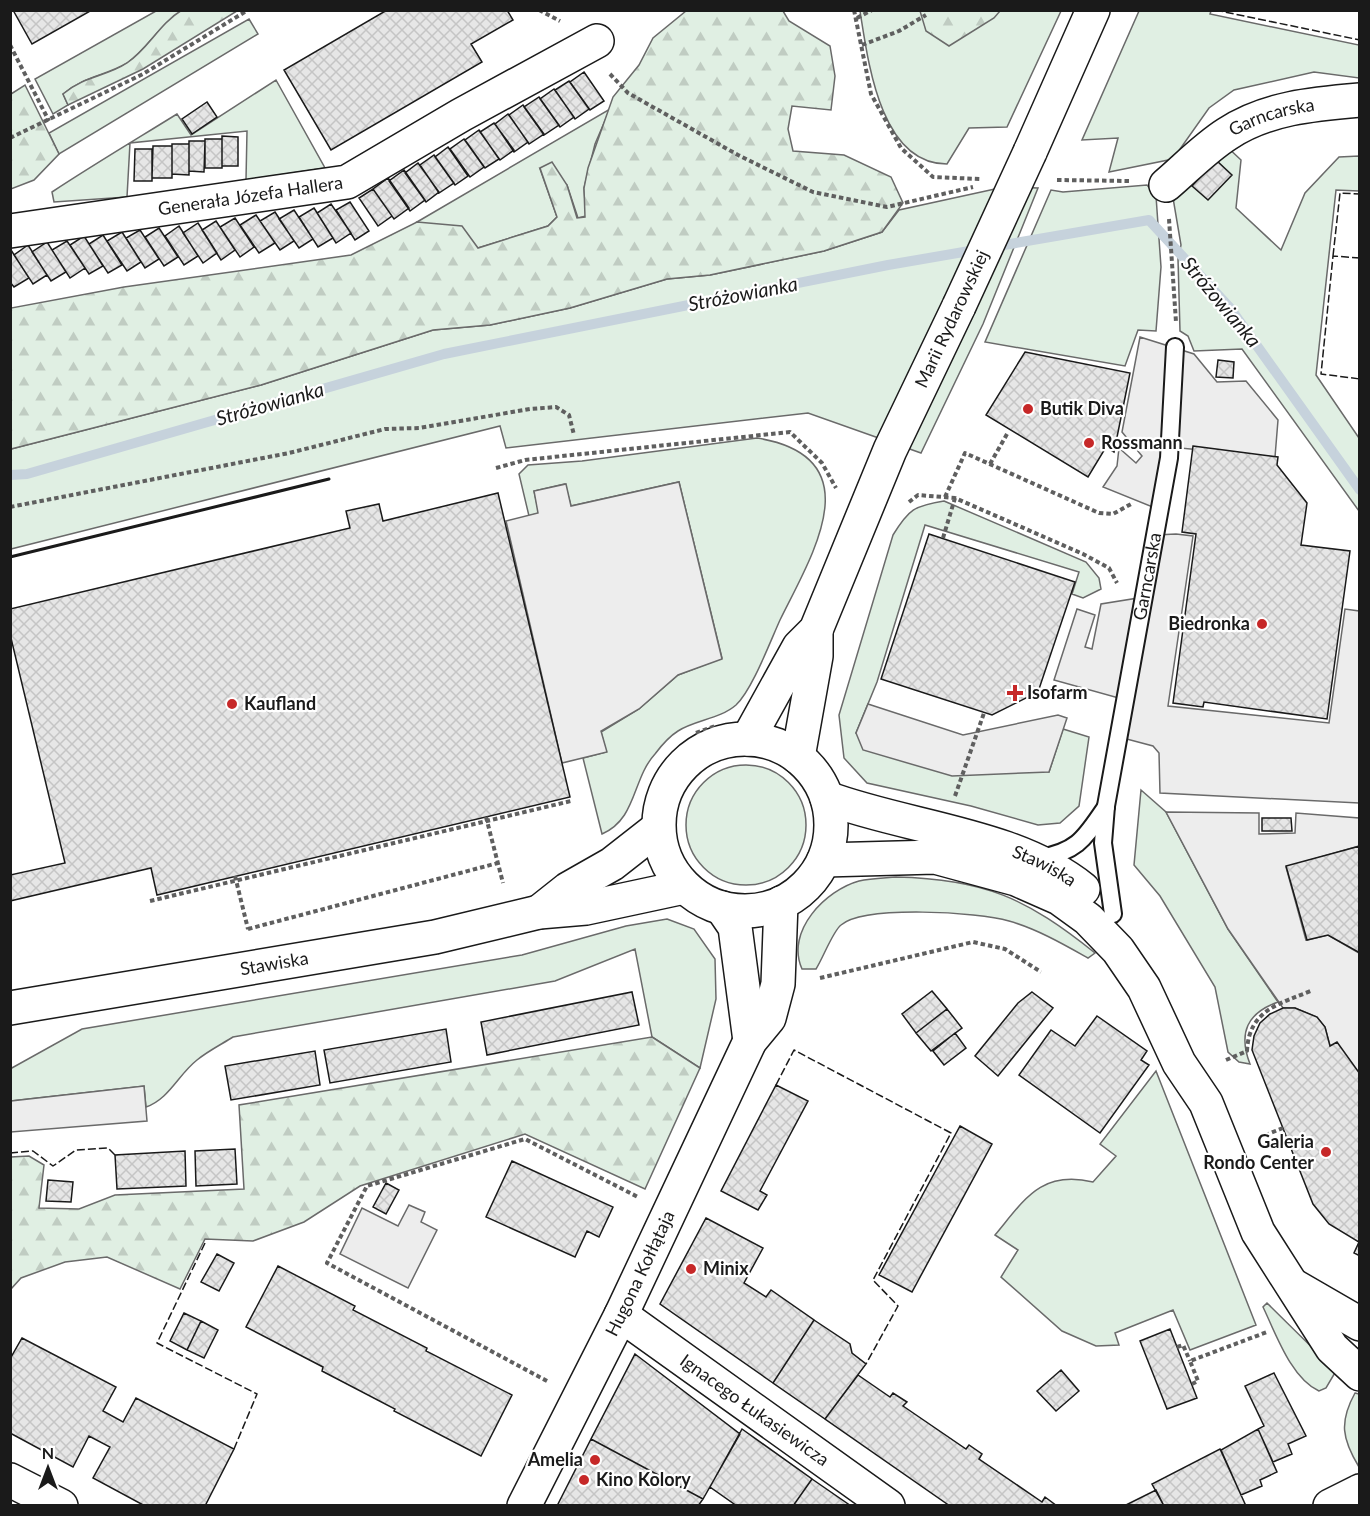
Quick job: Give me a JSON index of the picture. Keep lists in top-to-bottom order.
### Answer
{
  "streets": {
    "street": [
      "Garncarska",
      "Generała Józefa Hallera",
      "Marii Rydarowskiej",
      "Stawiska",
      "Hugona Kołłątaja",
      "Ignacego Łukasiewicza"
    ]
  },
  "crossings": [
    ["Garncarska", "Stawiska"],
    ["Marii Rydarowskiej", "Stawiska"],
    ["Marii Rydarowskiej", "Hugona Kołłątaja"],
    ["Stawiska", "Hugona Kołłątaja"],
    ["Hugona Kołłątaja", "Ignacego Łukasiewicza"]
  ],
  "water": ["Stróżowianka"],
  "places": {
    "other": [
      "Butik Diva",
      "Rossmann",
      "Biedronka",
      "Kaufland",
      "Galeria Rondo Center",
      "Minix",
      "Amelia",
      "Kino Kolory"
    ],
    "health": ["Isofarm"]
  },
  "north": "top"
}
